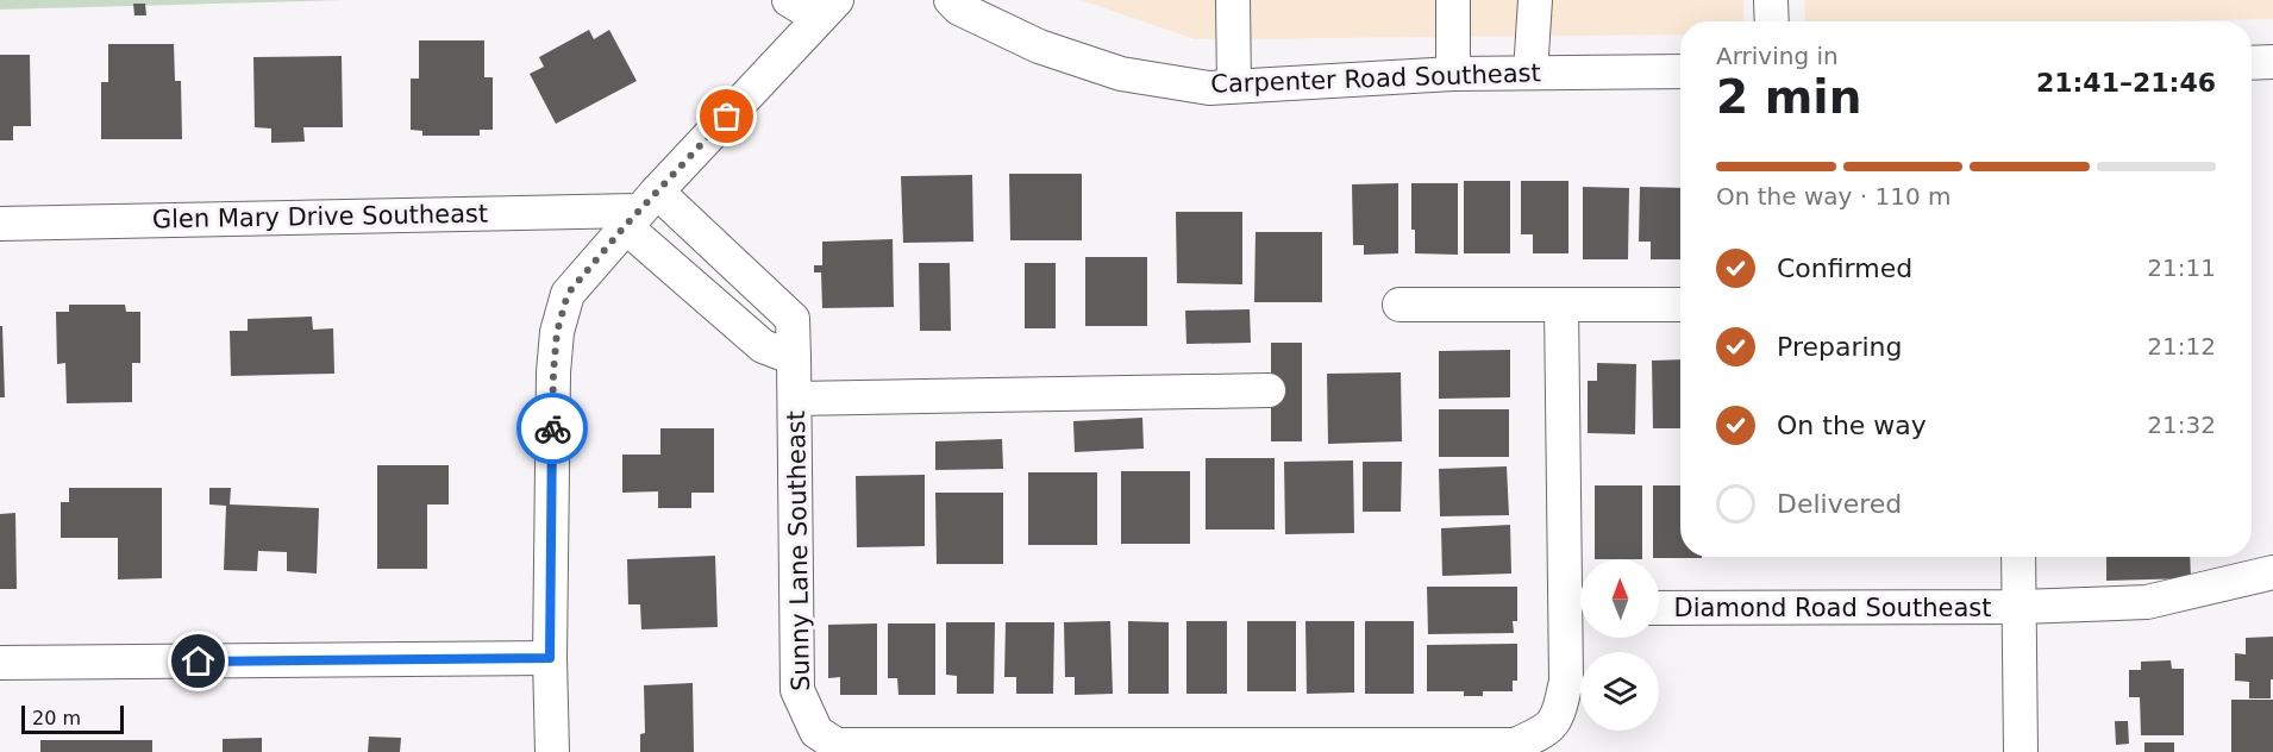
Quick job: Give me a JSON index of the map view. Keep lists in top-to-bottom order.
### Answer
{
  "streets": {
    "street": [
      "Carpenter Road Southeast",
      "Glen Mary Drive Southeast",
      "Sunny Lane Southeast",
      "Diamond Road Southeast"
    ]
  },
  "crossings": [
    ["Glen Mary Drive Southeast", "Sunny Lane Southeast"]
  ],
  "scale_bar": "20 m",
  "north": "top",
  "page": {
    "heading": ["2 min", "Arriving in", "21:41–21:46"],
    "bar": "On the way · 110 m",
    "list": [
      ["Confirmed", "21:11"],
      ["Preparing", "21:12"],
      ["On the way", "21:32"],
      "Delivered"
    ],
    "scale": "20 m"
  }
}
